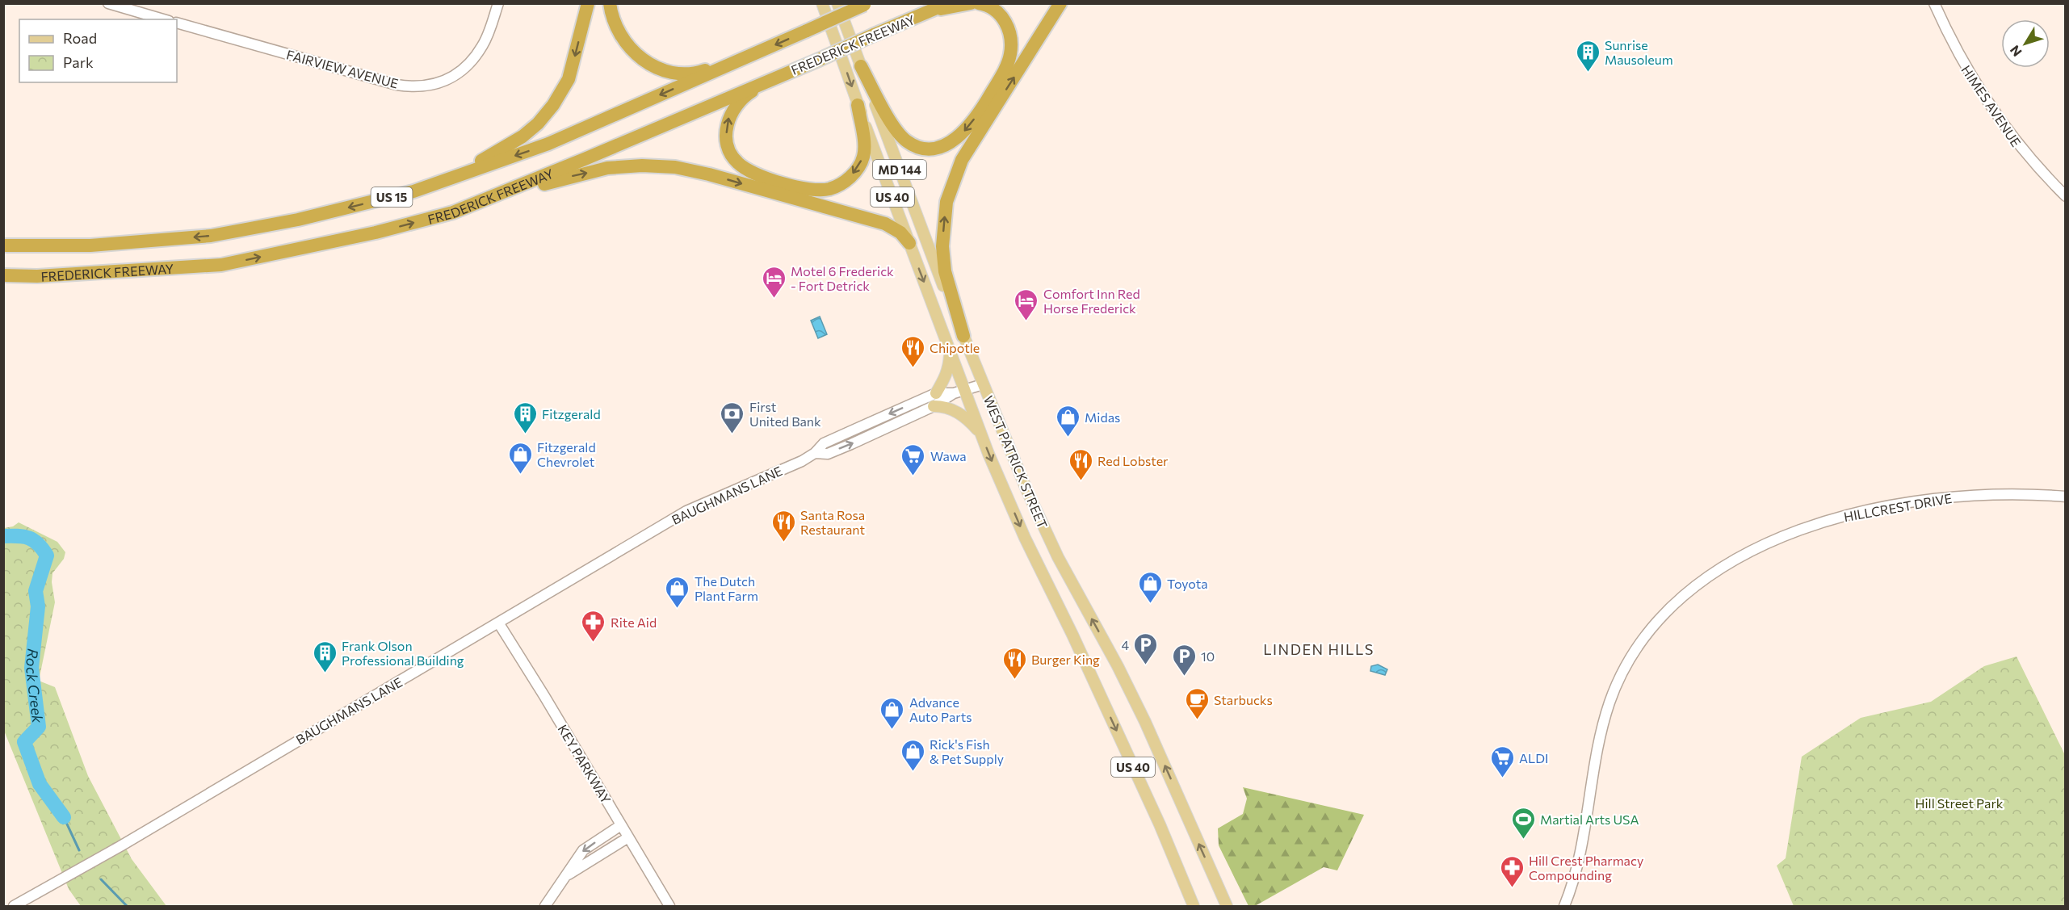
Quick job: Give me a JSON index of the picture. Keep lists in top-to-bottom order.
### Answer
{
  "streets": {
    "highway": ["FREDERICK FREEWAY", "US 15", "US 40"],
    "main road": ["MD 144", "WEST PATRICK STREET"],
    "street": [
      "FAIRVIEW AVENUE",
      "HIMES AVENUE",
      "BAUGHMANS LANE",
      "HILLCREST DRIVE",
      "KEY PARKWAY"
    ]
  },
  "crossings": [
    ["US 40", "WEST PATRICK STREET"],
    ["WEST PATRICK STREET", "BAUGHMANS LANE"],
    ["BAUGHMANS LANE", "KEY PARKWAY"]
  ],
  "districts": ["LINDEN HILLS"],
  "water": ["Rock Creek"],
  "parks": ["Hill Street Park"],
  "places": {
    "building": ["Sunrise Mausoleum", "Fitzgerald", "Frank Olson Professional Building"],
    "hotel": ["Motel 6 Frederick - Fort Detrick", "Comfort Inn Red Horse Frederick"],
    "restaurant": [
      "Chipotle",
      "Red Lobster",
      "Santa Rosa Restaurant",
      "Burger King"
    ],
    "bank": ["First United Bank"],
    "shop": [
      "Midas",
      "Fitzgerald Chevrolet",
      "Toyota",
      "The Dutch Plant Farm",
      "Advance Auto Parts",
      "Rick's Fish & Pet Supply"
    ],
    "supermarket": ["Wawa", "ALDI"],
    "pharmacy": ["Rite Aid", "Hill Crest Pharmacy Compounding"],
    "parking": ["4", "10"],
    "cafe": ["Starbucks"],
    "sports": ["Martial Arts USA"]
  },
  "legend": ["Road", "Park"],
  "north": "bottom left"
}
